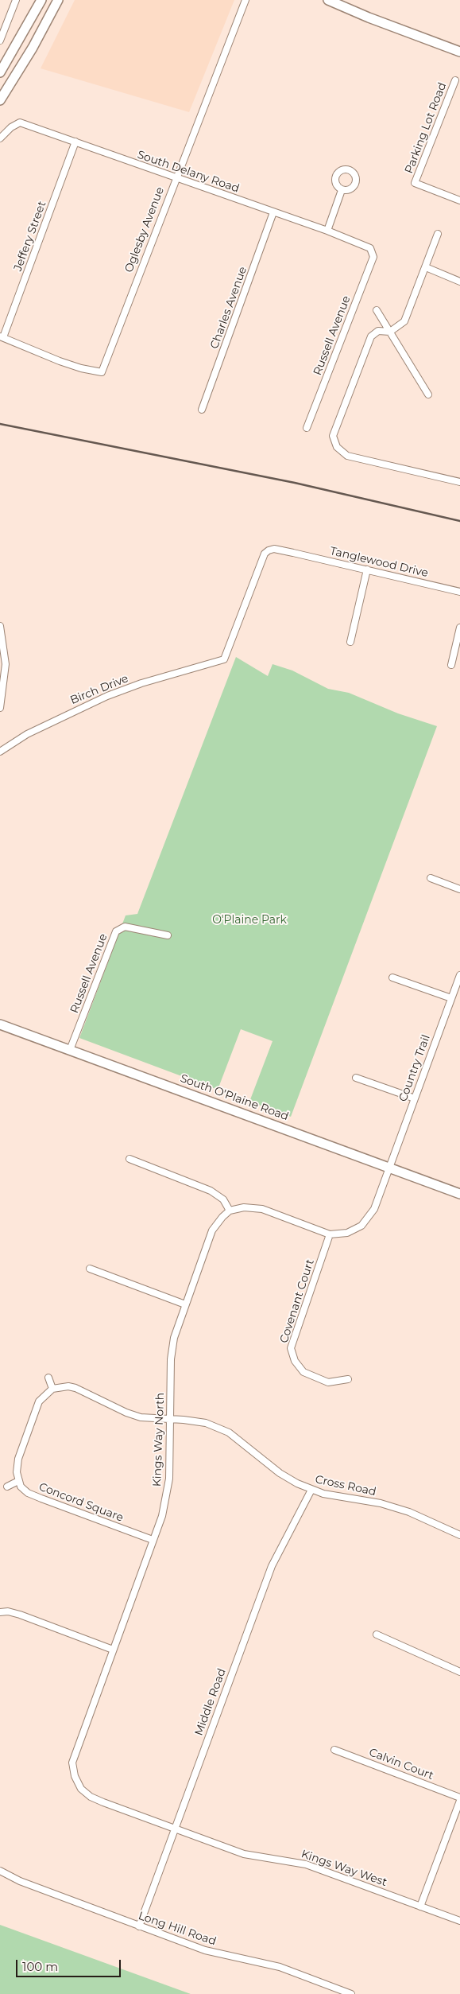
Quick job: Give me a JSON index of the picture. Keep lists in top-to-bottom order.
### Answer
{
  "streets": {
    "main road": ["South O'Plaine Road"],
    "street": [
      "Parking Lot Road",
      "South Delany Road",
      "Oglesby Avenue",
      "Jeffery Street",
      "Charles Avenue",
      "Russell Avenue",
      "Tanglewood Drive",
      "Birch Drive",
      "Country Trail",
      "Covenant Court",
      "Kings Way North",
      "Cross Road",
      "Concord Square",
      "Middle Road",
      "Calvin Court",
      "Kings Way West",
      "Long Hill Road"
    ]
  },
  "crossings": [
    ["South Delany Road", "Oglesby Avenue"],
    ["South Delany Road", "Jeffery Street"],
    ["South Delany Road", "Charles Avenue"],
    ["South Delany Road", "Russell Avenue"],
    ["Oglesby Avenue", "Jeffery Street"],
    ["Russell Avenue", "South O'Plaine Road"],
    ["Tanglewood Drive", "Birch Drive"],
    ["Country Trail", "South O'Plaine Road"],
    ["Kings Way North", "Cross Road"],
    ["Kings Way North", "Concord Square"],
    ["Kings Way North", "Middle Road"],
    ["Kings Way North", "Kings Way West"],
    ["Cross Road", "Middle Road"],
    ["Middle Road", "Kings Way West"],
    ["Middle Road", "Long Hill Road"]
  ],
  "parks": ["O'Plaine Park"],
  "scale_bar": "100 m"
}
